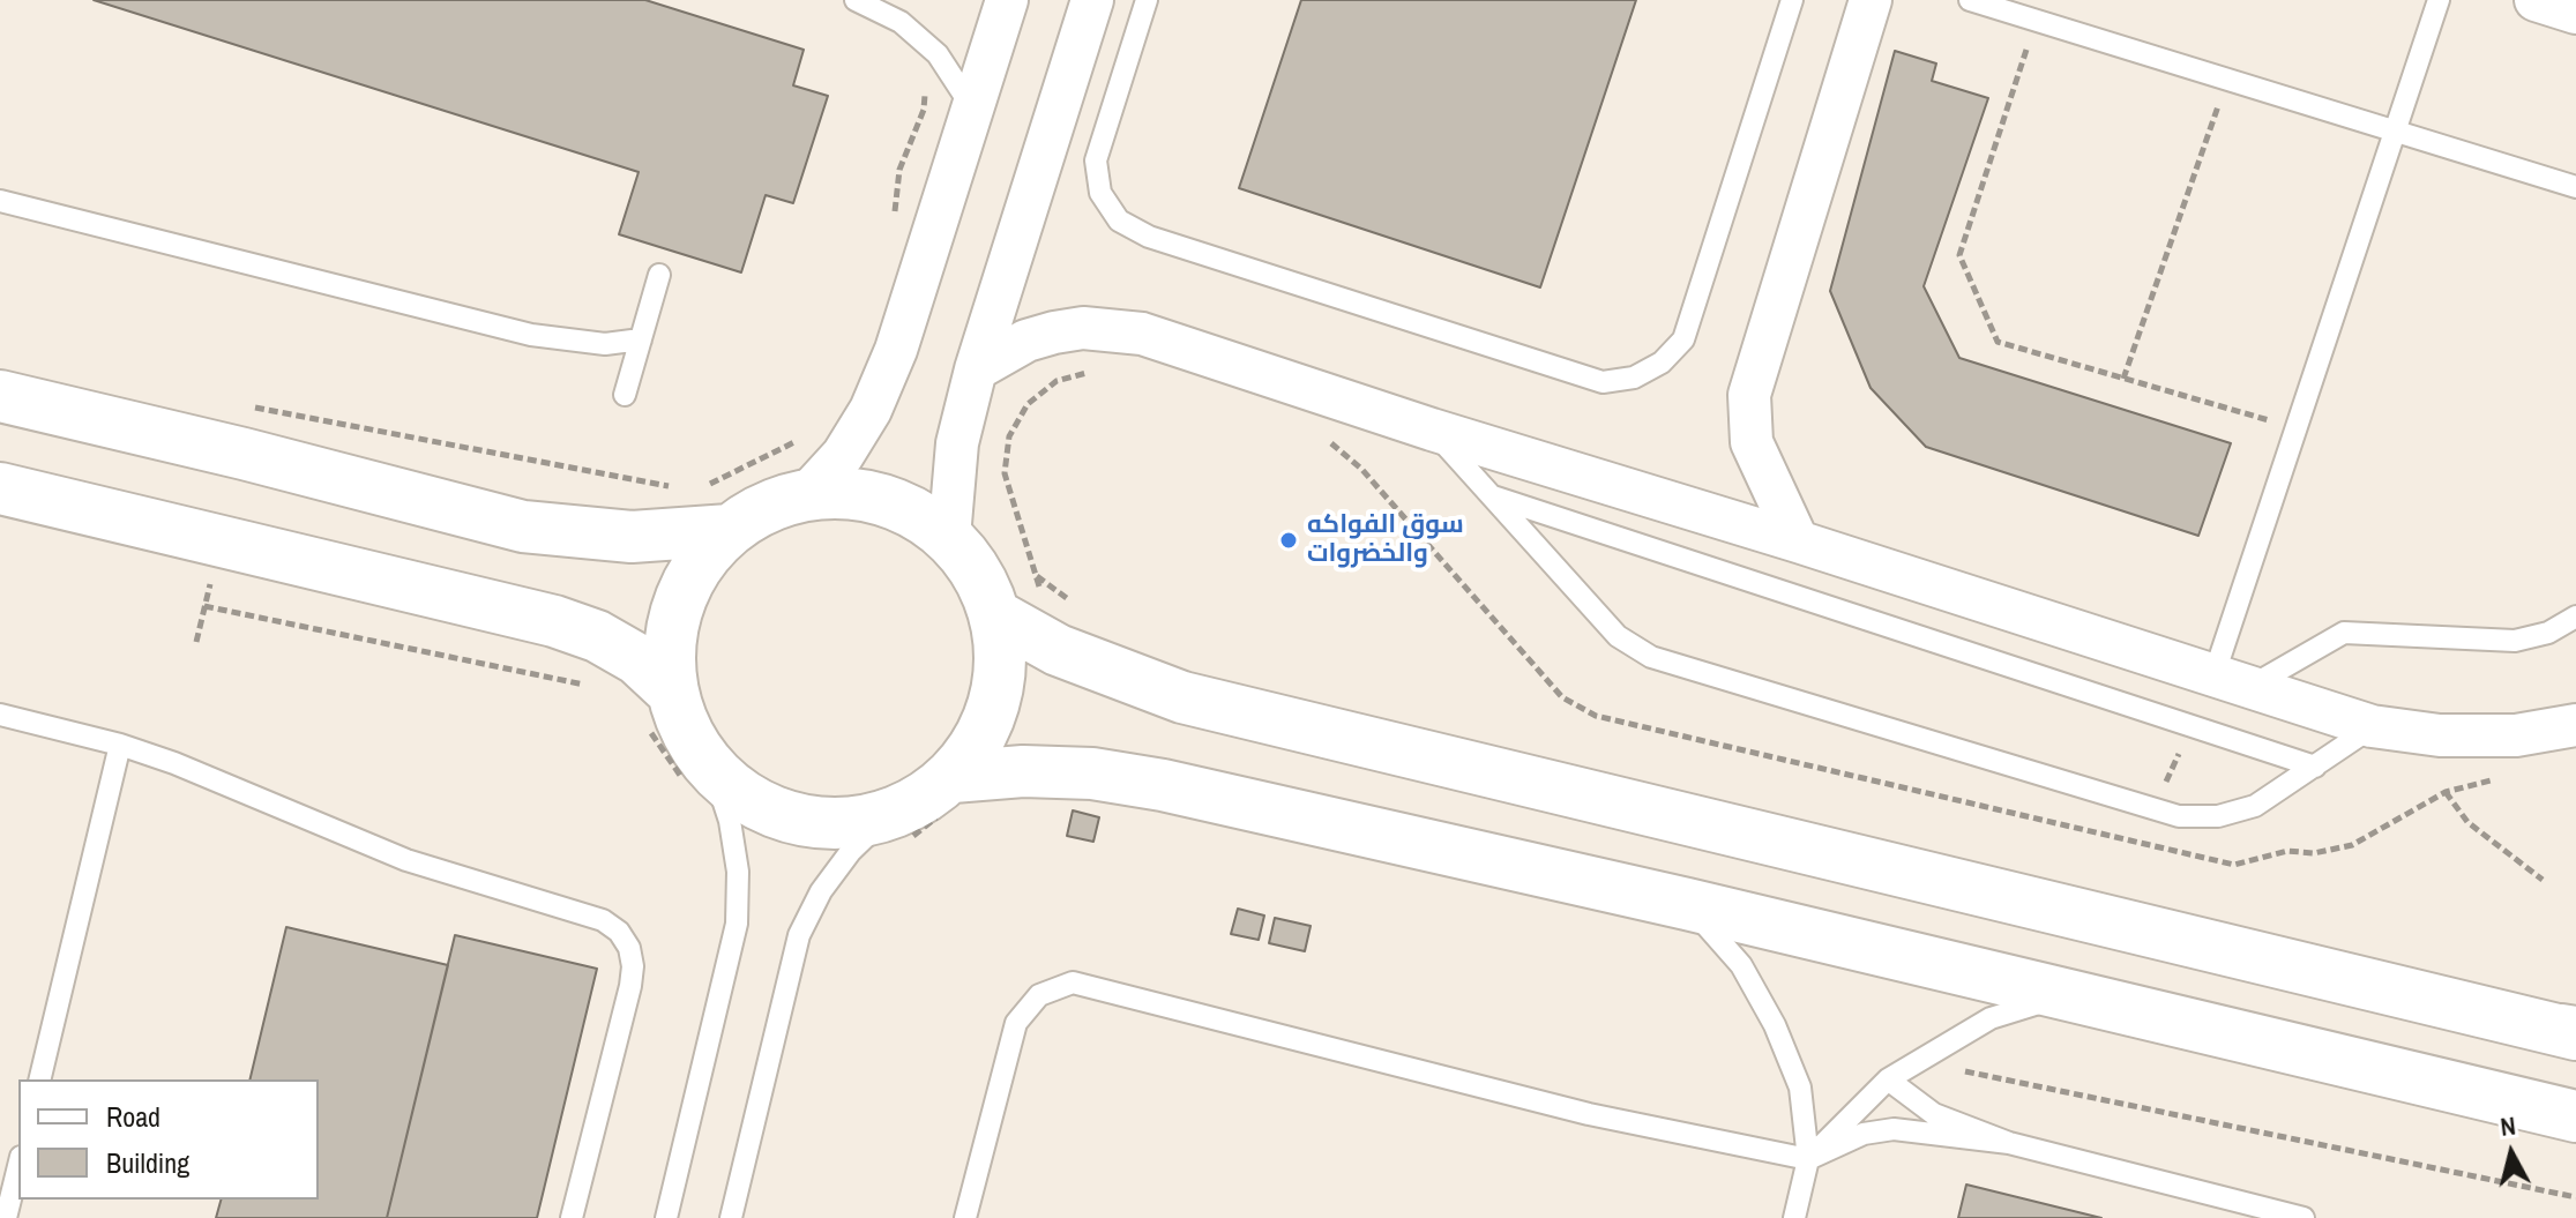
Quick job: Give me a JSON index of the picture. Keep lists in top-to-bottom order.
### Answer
{
  "places": ["سوق الفواكه والخضروات"],
  "legend": ["Road", "Building"],
  "north": "top"
}
